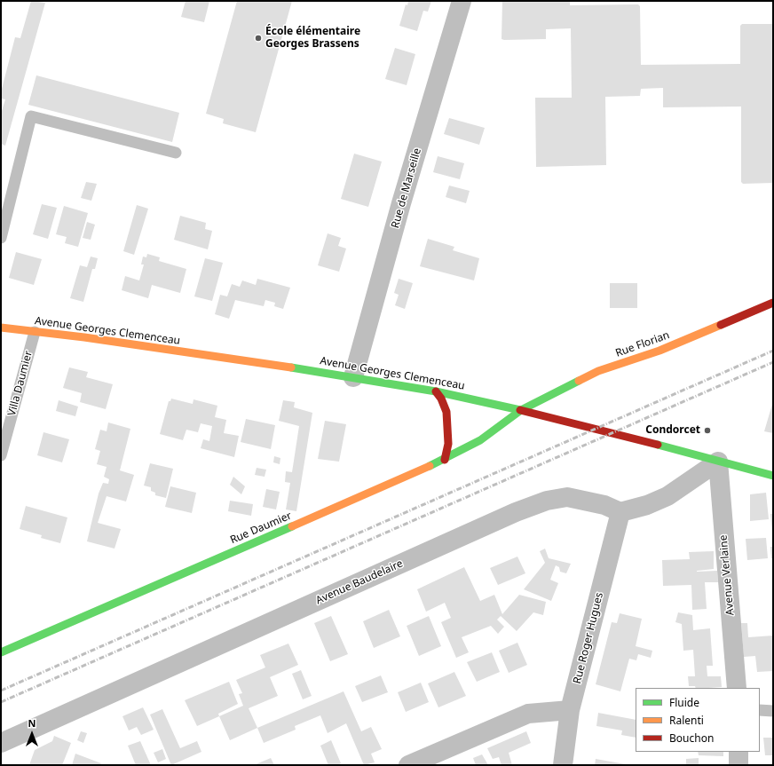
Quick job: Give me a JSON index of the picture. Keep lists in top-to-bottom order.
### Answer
{
  "streets": {
    "main road": ["Avenue Georges Clemenceau", "Rue Florian", "Rue Daumier"],
    "street": [
      "Rue de Marseille",
      "Avenue Verlaine",
      "Avenue Baudelaire",
      "Rue Roger Hugues"
    ],
    "lane": ["Villa Daumier"]
  },
  "crossings": [
    ["Rue de Marseille", "Avenue Georges Clemenceau"],
    ["Avenue Georges Clemenceau", "Rue Florian"],
    ["Avenue Georges Clemenceau", "Villa Daumier"],
    ["Avenue Georges Clemenceau", "Rue Daumier"],
    ["Avenue Georges Clemenceau", "Avenue Verlaine"],
    ["Rue Florian", "Rue Daumier"],
    ["Avenue Baudelaire", "Rue Roger Hugues"]
  ],
  "places": ["École élémentaire Georges Brassens", "Condorcet"],
  "legend": ["Fluide", "Ralenti", "Bouchon"],
  "north": "top"
}
